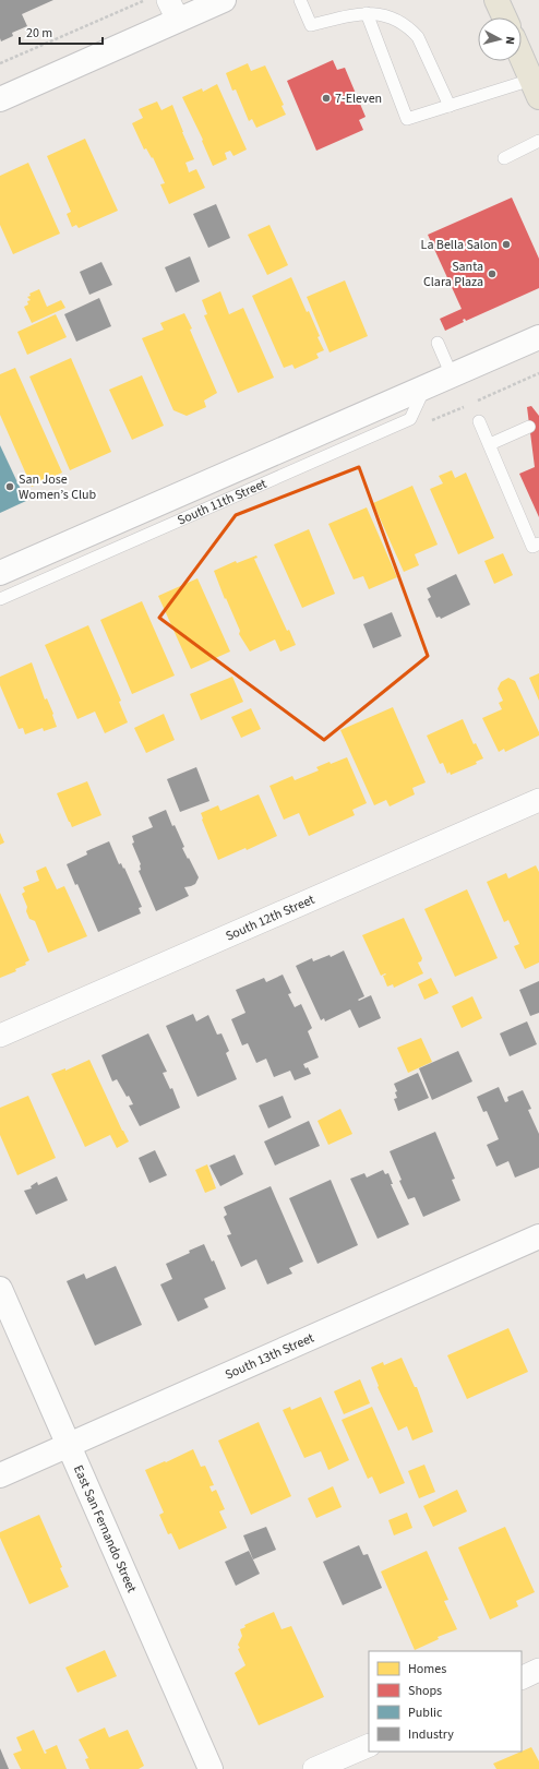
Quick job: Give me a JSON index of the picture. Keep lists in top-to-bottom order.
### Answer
{
  "streets": {
    "street": [
      "South 11th Street",
      "South 12th Street",
      "South 13th Street",
      "East San Fernando Street"
    ]
  },
  "crossings": [
    ["South 13th Street", "East San Fernando Street"]
  ],
  "places": [
    "7-Eleven",
    "La Bella Salon",
    "Santa Clara Plaza",
    "San Jose Women’s Club"
  ],
  "legend": [
    "Homes",
    "Shops",
    "Public",
    "Industry"
  ],
  "scale_bar": "20 m",
  "north": "right"
}
